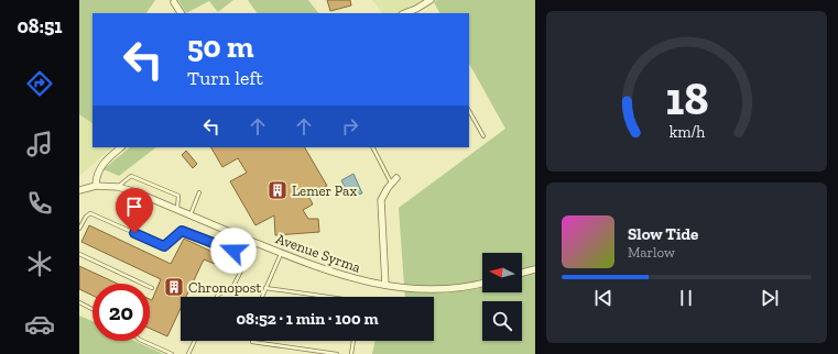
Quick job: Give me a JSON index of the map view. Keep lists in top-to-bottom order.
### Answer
{
  "streets": {
    "street": ["Avenue Syrma"]
  },
  "places": {
    "building": ["Lemer Pax", "Chronopost"]
  },
  "north": "left",
  "page": {
    "tabs": "08:51",
    "turn": ["50 m", "Turn left"],
    "song": ["Slow Tide", "Marlow"],
    "limit": "20",
    "trip": "08:52 · 1 min · 100 m",
    "gauge": ["18", "km/h"]
  }
}
